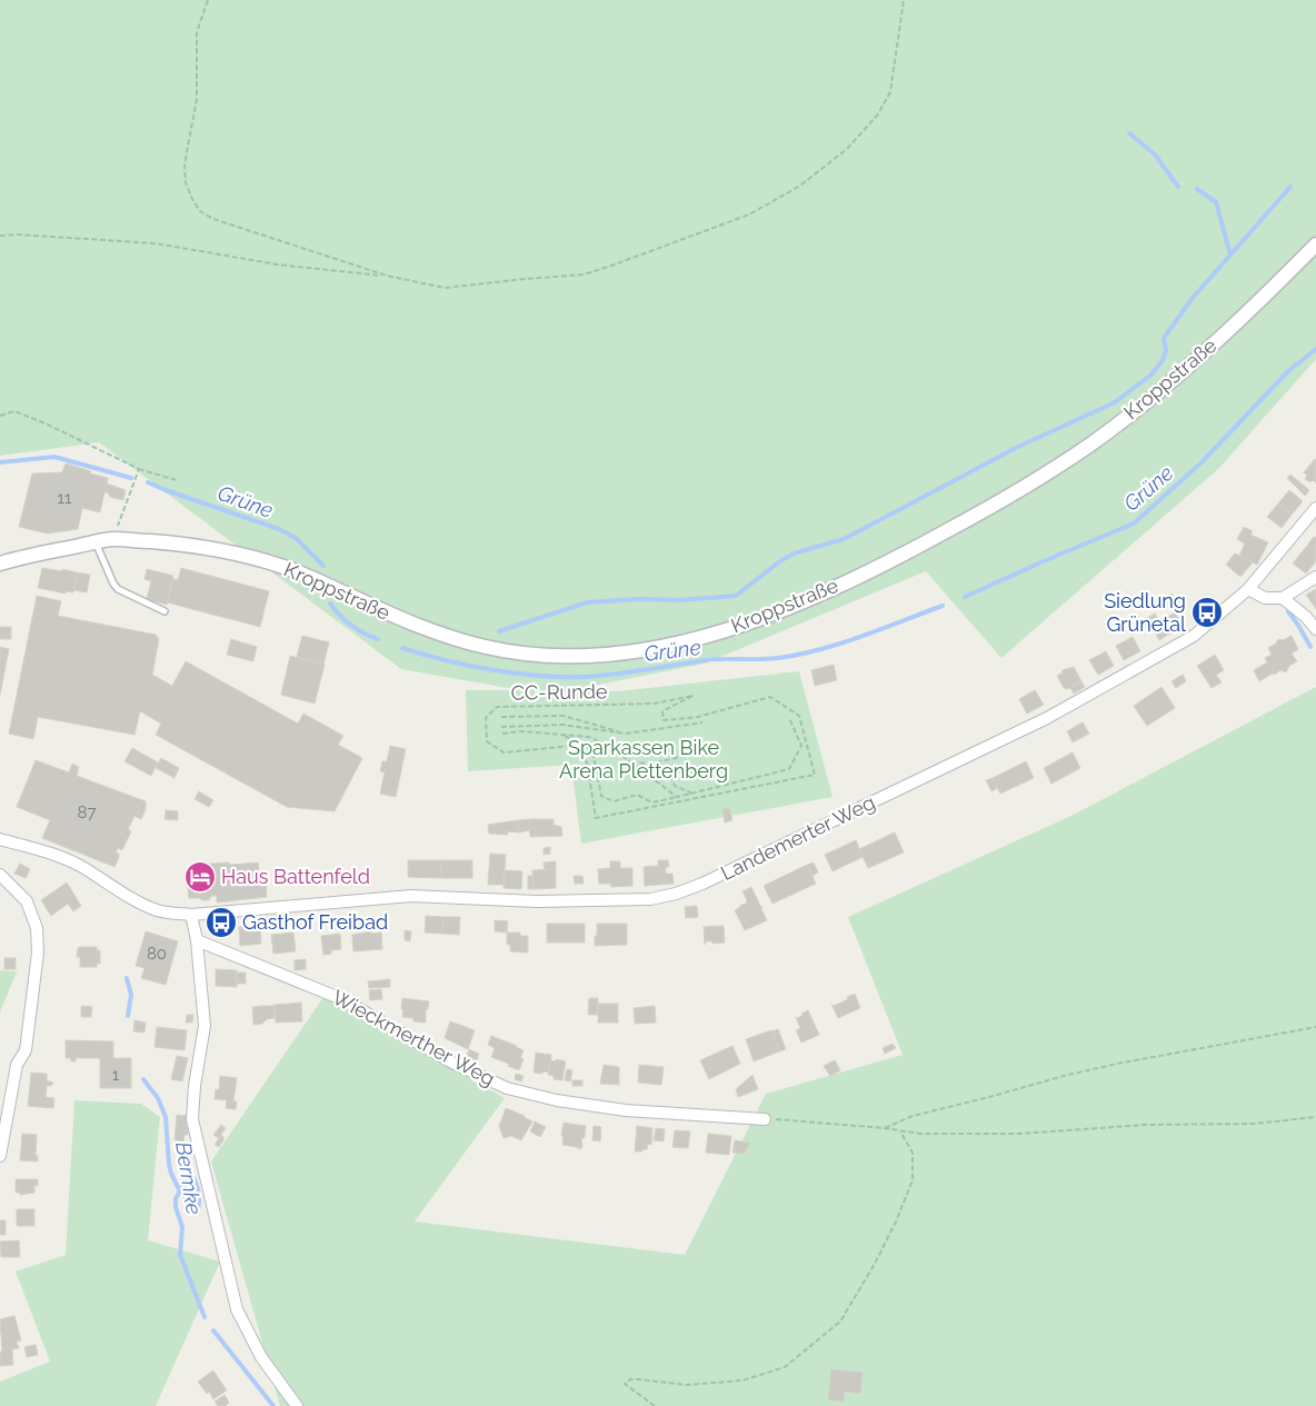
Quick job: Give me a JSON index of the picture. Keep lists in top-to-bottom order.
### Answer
{
  "streets": {
    "street": ["Kroppstraße", "Landemerter Weg", "Wieckmerther Weg"],
    "path": ["CC-Runde"]
  },
  "water": ["Grüne", "Bermke"],
  "parks": ["Sparkassen Bike Arena Plettenberg"],
  "places": {
    "bus stop": ["Siedlung Grünetal", "Gasthof Freibad"],
    "hotel": ["Haus Battenfeld"]
  },
  "house_numbers": [
    "11",
    "87",
    "80",
    "1"
  ]
}
